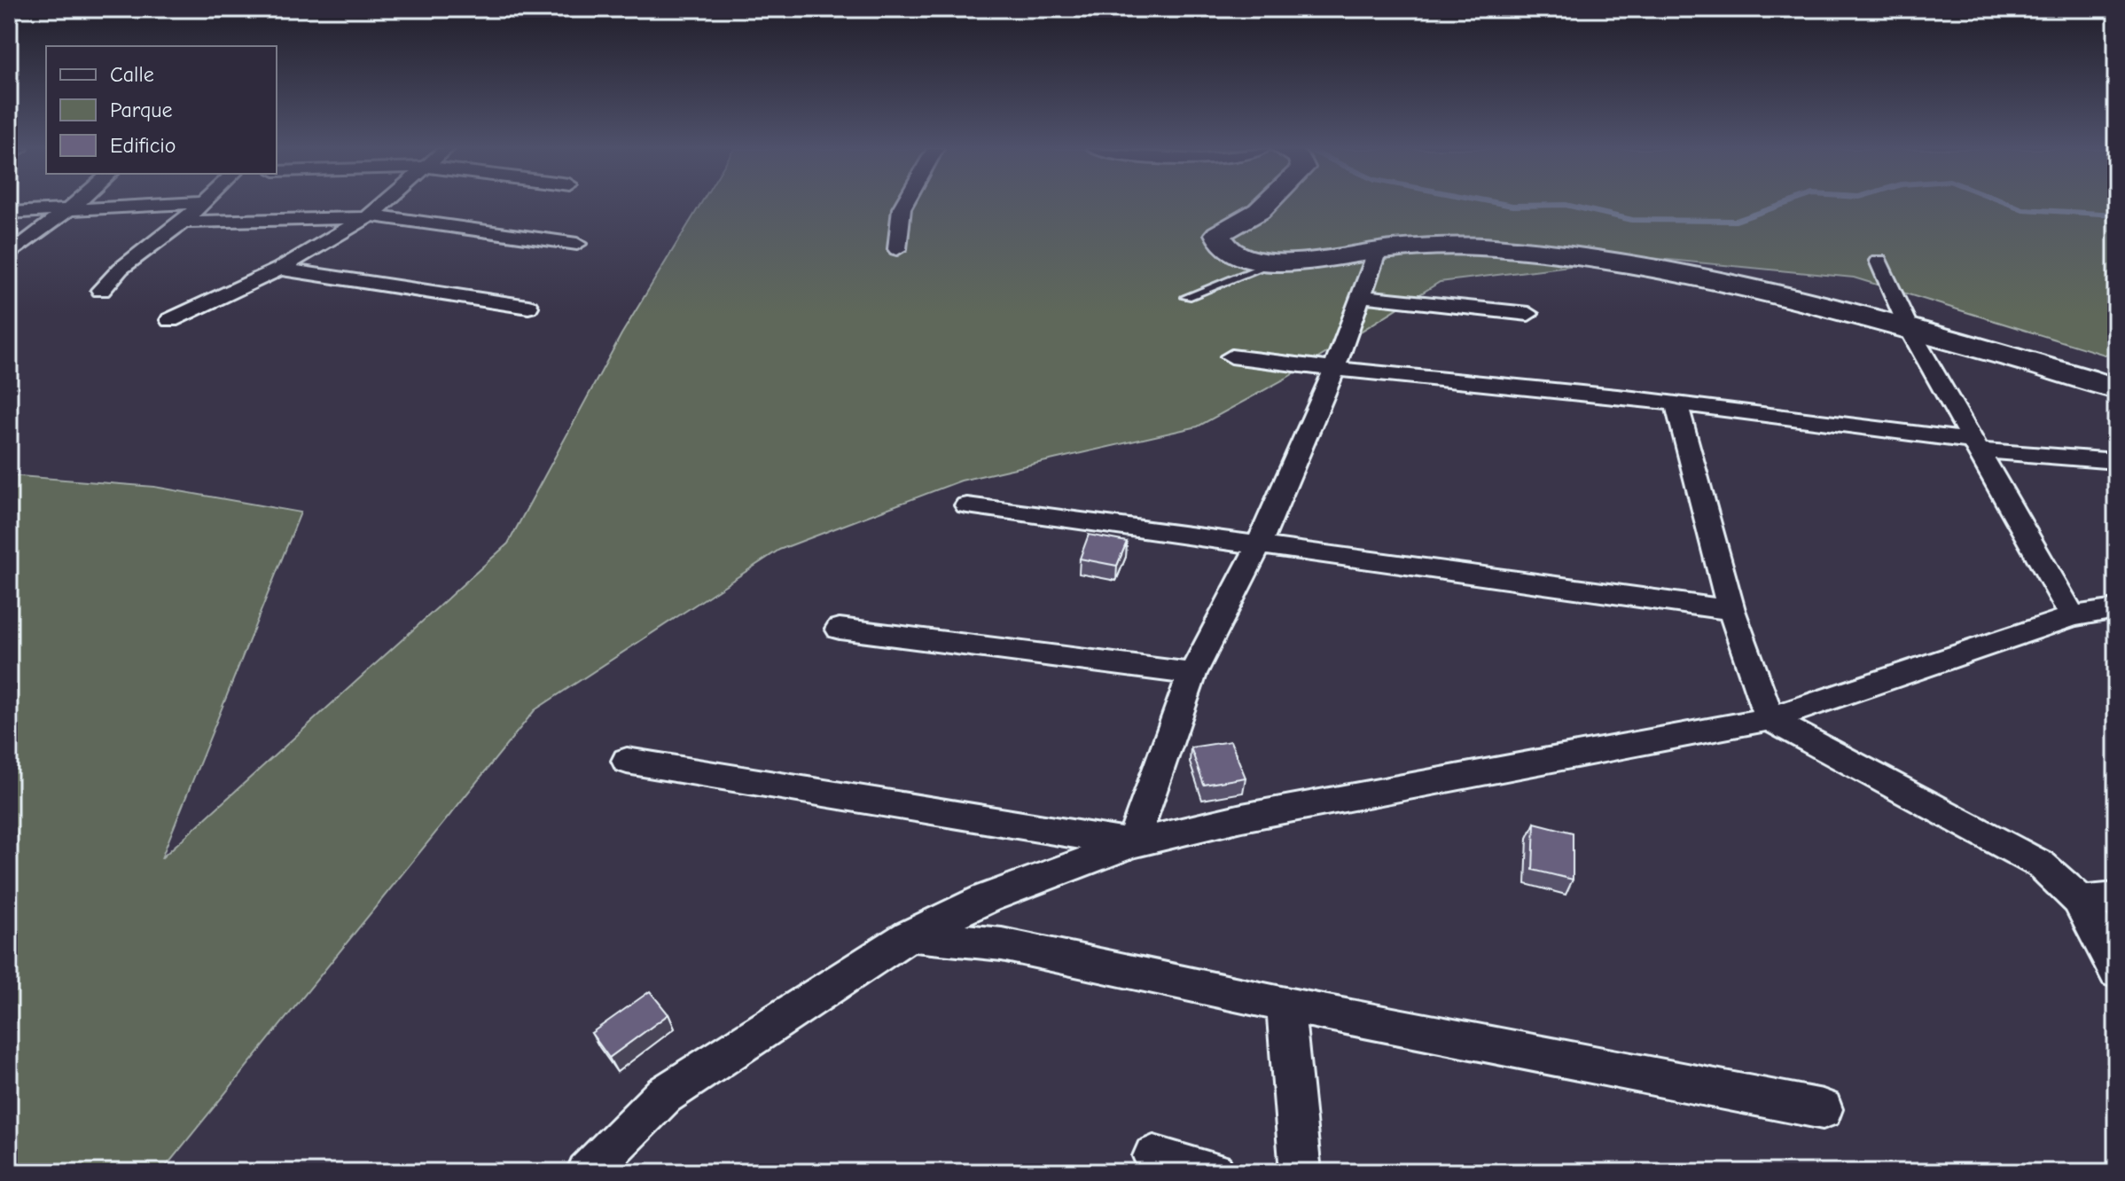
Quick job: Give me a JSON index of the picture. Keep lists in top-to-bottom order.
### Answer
{
  "legend": ["Calle", "Parque", "Edificio"]
}
